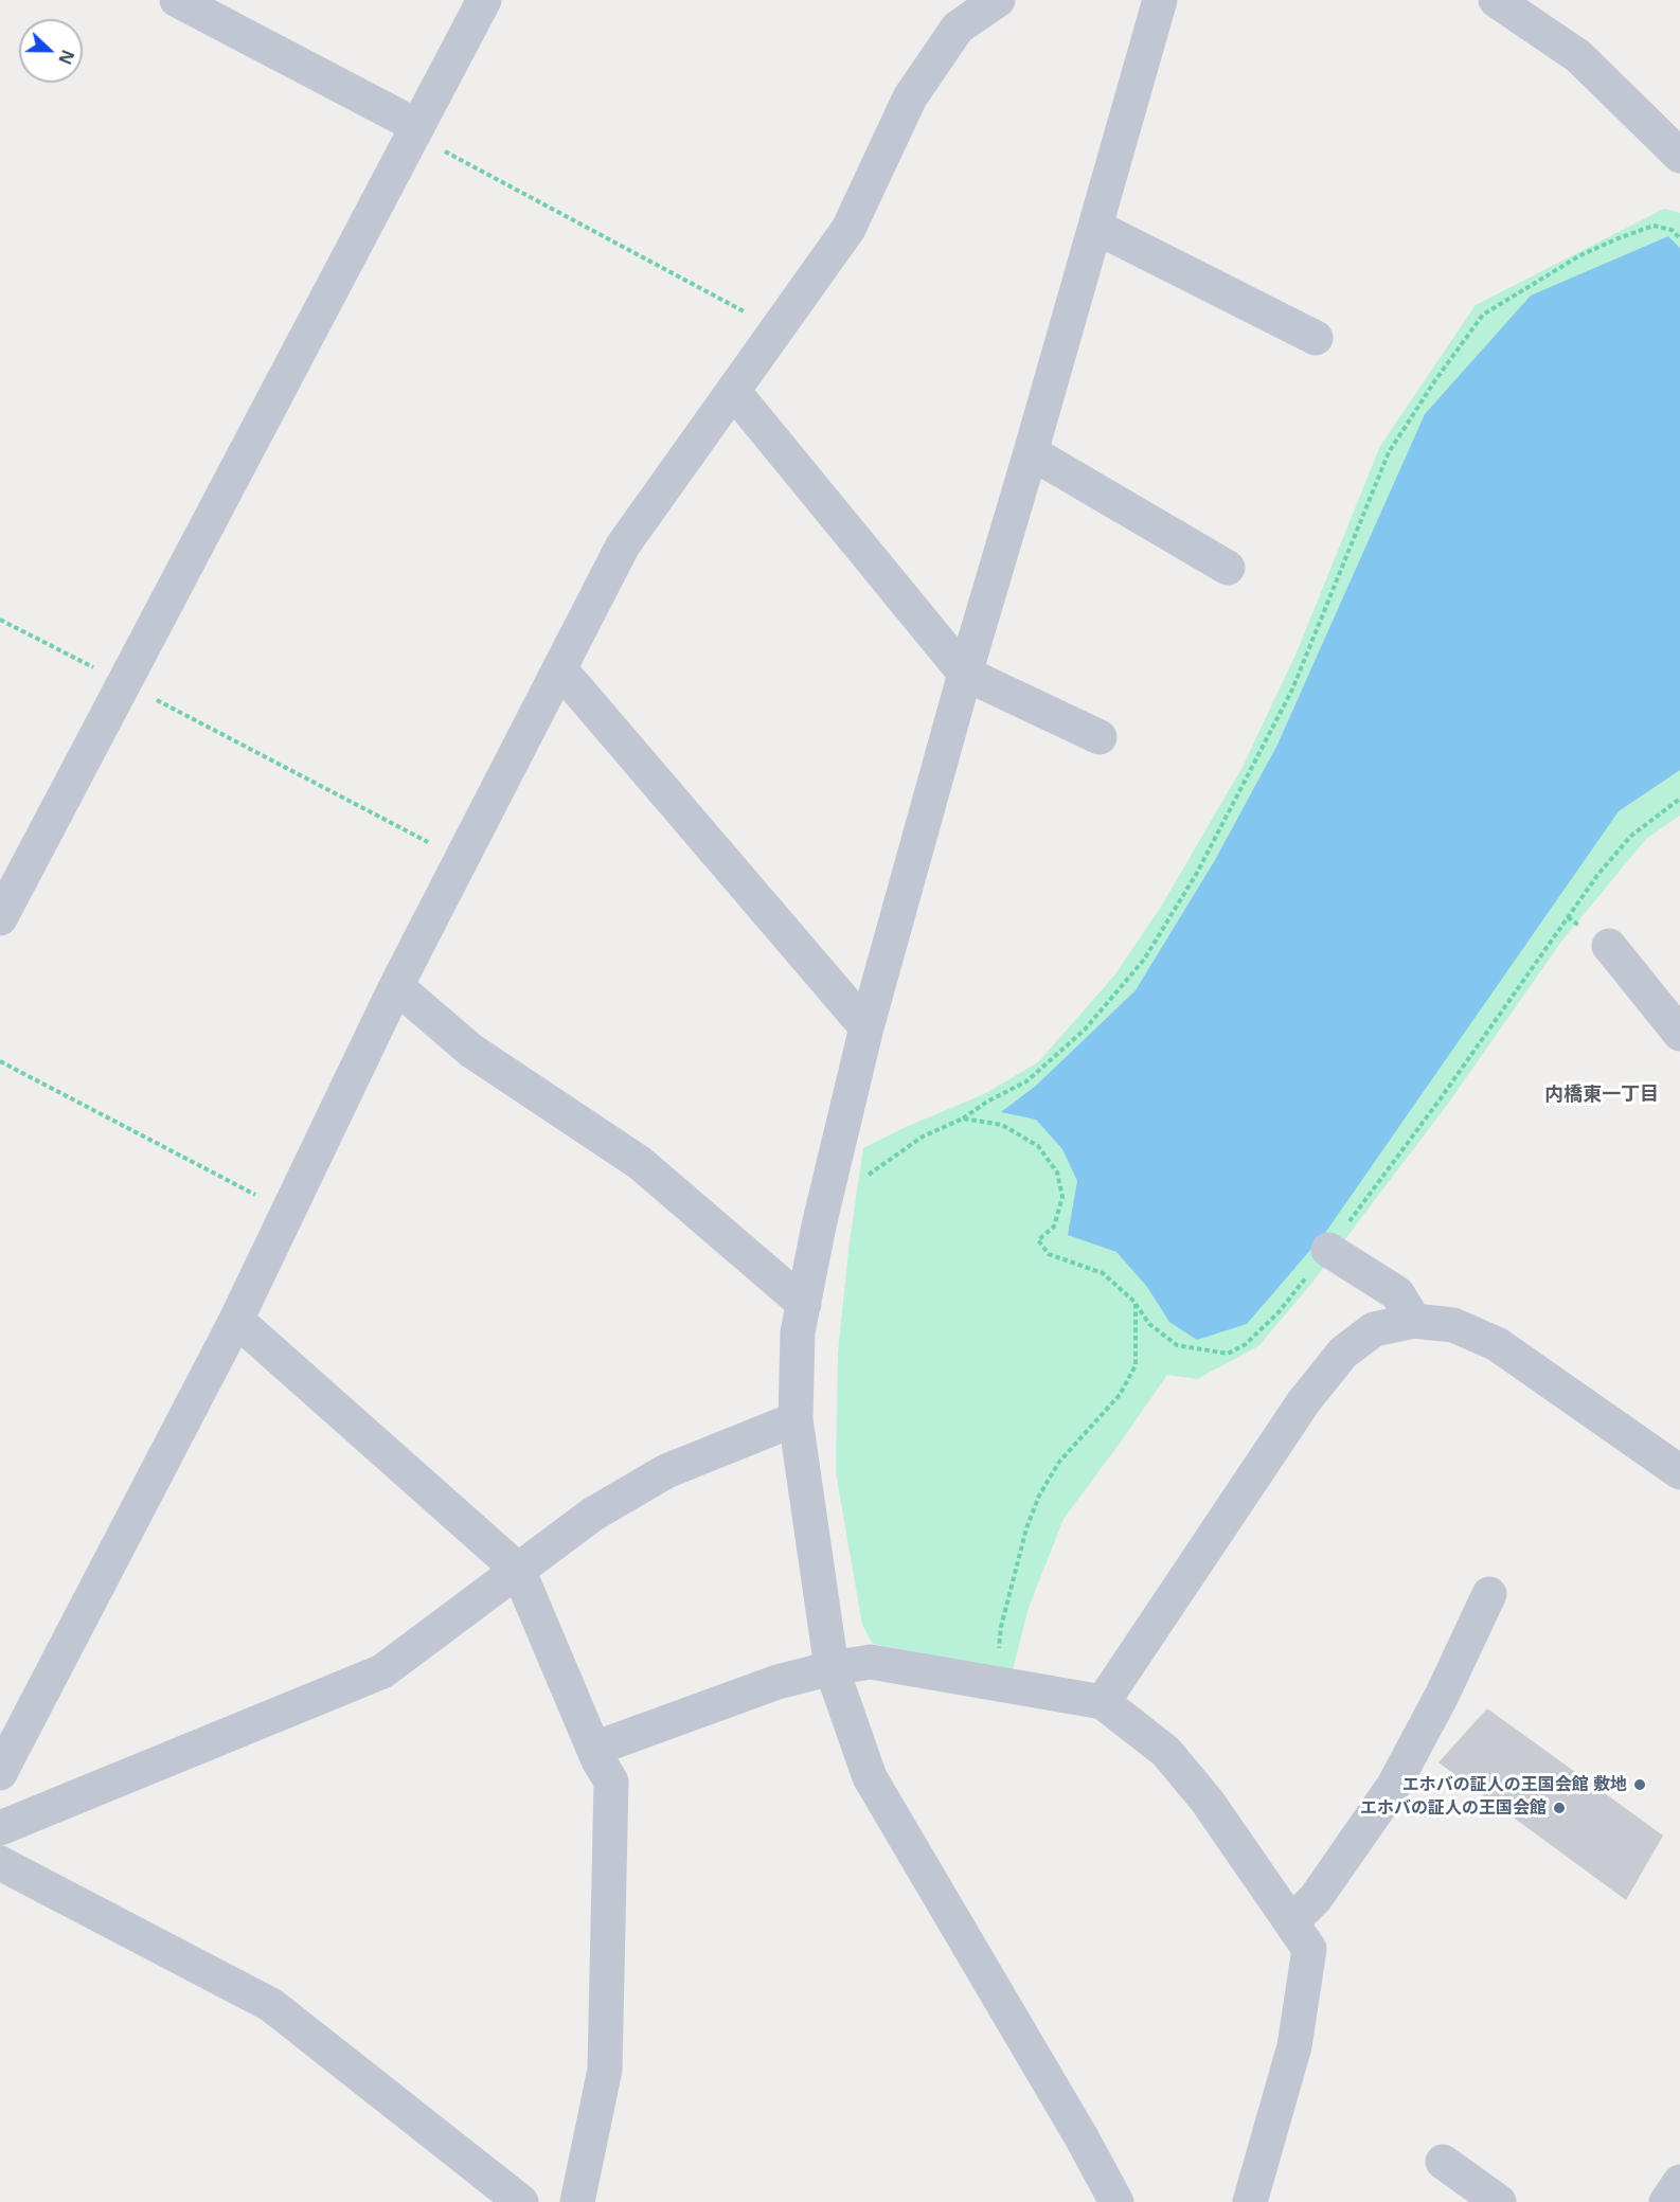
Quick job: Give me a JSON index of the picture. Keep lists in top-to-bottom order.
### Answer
{
  "districts": ["内橋東一丁目"],
  "places": ["エホバの証人の王国会館 敷地", "エホバの証人の王国会館"],
  "north": "right"
}
